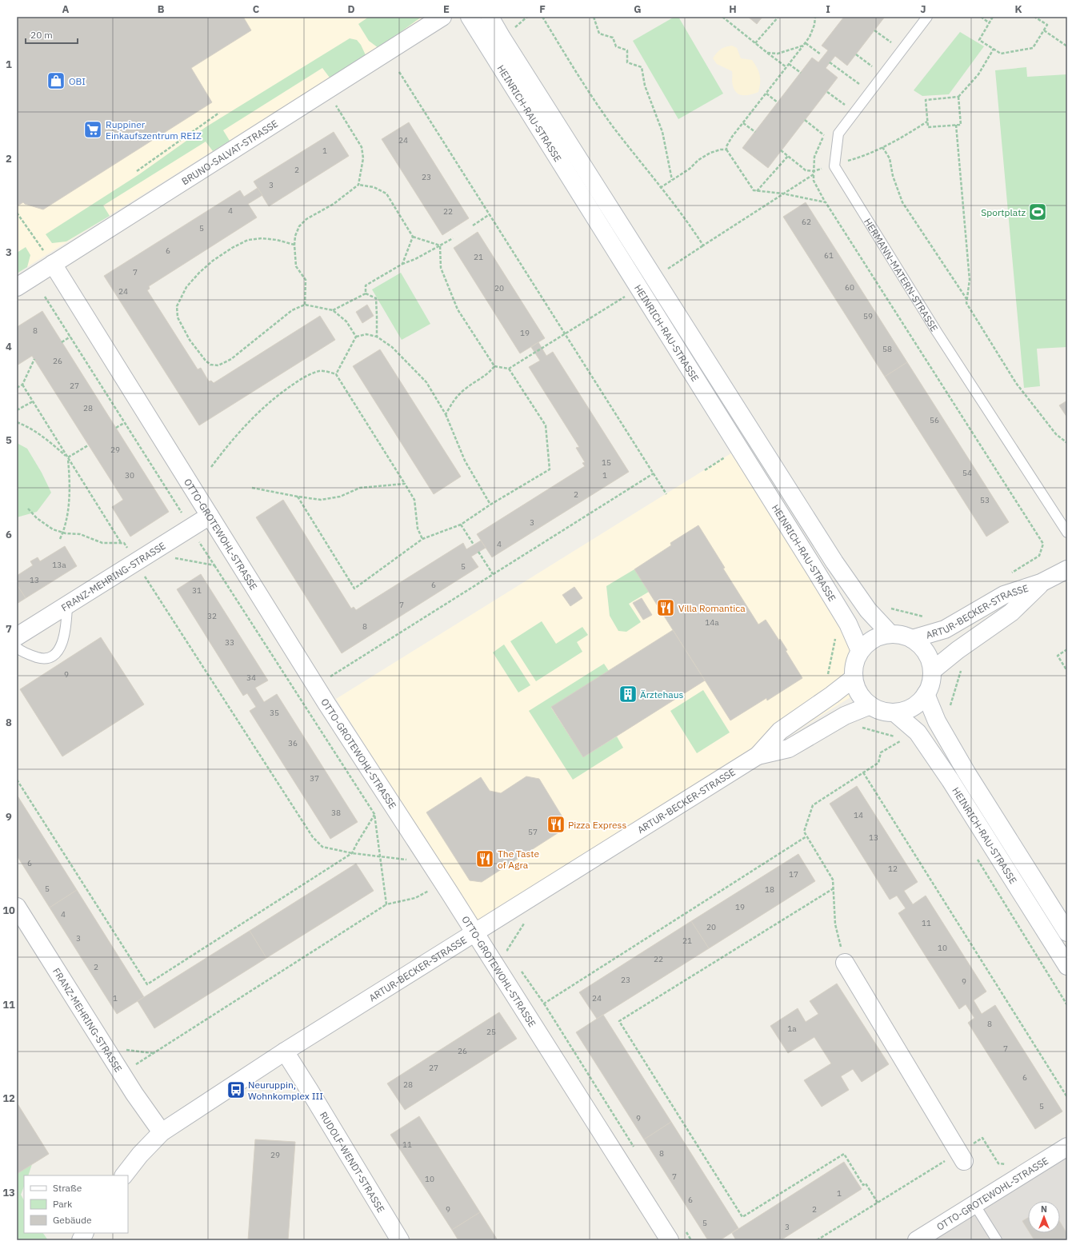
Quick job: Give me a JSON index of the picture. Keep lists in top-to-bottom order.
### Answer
{
  "streets": {
    "street": [
      "HEINRICH-RAU-STRASSE",
      "BRUNO-SALVAT-STRASSE",
      "OTTO-GROTEWOHL-STRASSE",
      "FRANZ-MEHRING-STRASSE",
      "ARTUR-BECKER-STRASSE",
      "RUDOLF-WENDT-STRASSE"
    ],
    "lane": ["HERMANN-MATERN-STRASSE"]
  },
  "crossings": [
    ["HEINRICH-RAU-STRASSE", "ARTUR-BECKER-STRASSE"],
    ["BRUNO-SALVAT-STRASSE", "OTTO-GROTEWOHL-STRASSE"],
    ["OTTO-GROTEWOHL-STRASSE", "FRANZ-MEHRING-STRASSE"],
    ["OTTO-GROTEWOHL-STRASSE", "ARTUR-BECKER-STRASSE"],
    ["FRANZ-MEHRING-STRASSE", "ARTUR-BECKER-STRASSE"],
    ["ARTUR-BECKER-STRASSE", "RUDOLF-WENDT-STRASSE"]
  ],
  "places": {
    "shop": ["OBI"],
    "supermarket": ["Ruppiner Einkaufszentrum REIZ"],
    "sports": ["Sportplatz"],
    "restaurant": ["Villa Romantica", "Pizza Express", "The Taste of Agra"],
    "building": ["Ärztehaus"],
    "bus stop": ["Neuruppin, Wohnkomplex III"]
  },
  "house_numbers": [
    "24",
    "1",
    "2",
    "23",
    "3",
    "4",
    "22",
    "62",
    "5",
    "6",
    "61",
    "21",
    "7",
    "60",
    "20",
    "24",
    "59",
    "8",
    "19",
    "58",
    "26",
    "27",
    "28",
    "56",
    "29",
    "15",
    "54",
    "30",
    "1",
    "2",
    "53",
    "3",
    "4",
    "13a",
    "5",
    "13",
    "6",
    "31",
    "7",
    "32",
    "14a",
    "8",
    "33",
    "9",
    "34",
    "35",
    "36",
    "37",
    "38",
    "14",
    "57",
    "13",
    "6",
    "12",
    "17",
    "5",
    "18",
    "19",
    "4",
    "11",
    "20",
    "3",
    "21",
    "10",
    "22",
    "2",
    "23",
    "9",
    "1",
    "24",
    "8",
    "1a",
    "25",
    "7",
    "26",
    "27",
    "6",
    "28",
    "5",
    "9",
    "11",
    "8",
    "29",
    "7",
    "10",
    "1",
    "6",
    "9",
    "2",
    "5",
    "3"
  ],
  "legend": ["Straße", "Park", "Gebäude"],
  "scale_bar": "20 m",
  "north": "top",
  "grid": {
    "columns": [
      "A",
      "B",
      "C",
      "D",
      "E",
      "F",
      "G",
      "H",
      "I",
      "J",
      "K"
    ],
    "rows": [
      "1",
      "2",
      "3",
      "4",
      "5",
      "6",
      "7",
      "8",
      "9",
      "10",
      "11",
      "12",
      "13"
    ]
  }
}
